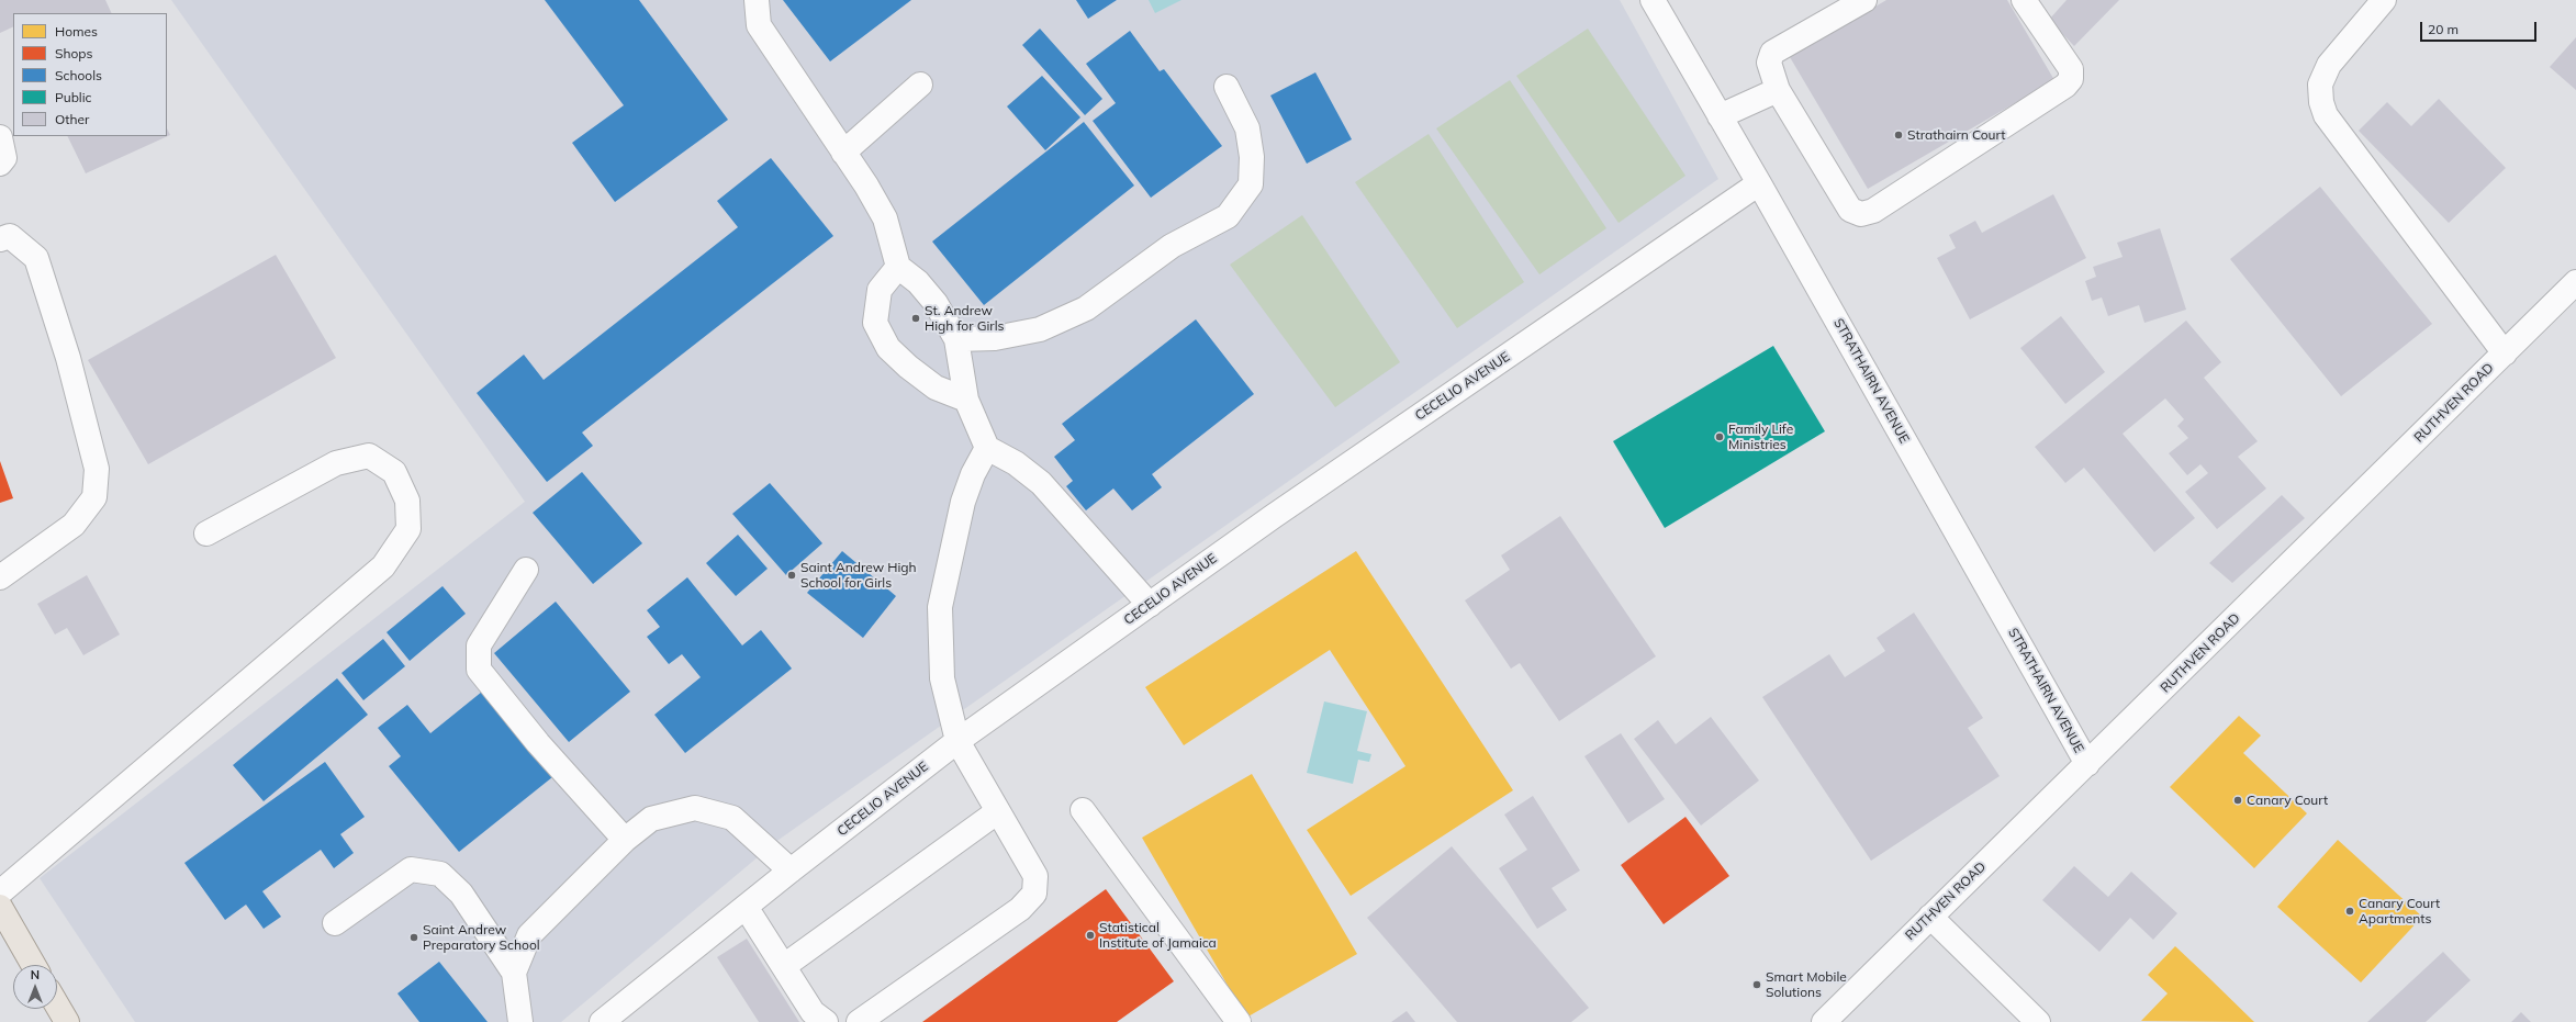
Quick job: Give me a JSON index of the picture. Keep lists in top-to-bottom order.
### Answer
{
  "streets": {
    "street": ["STRATHAIRN AVENUE", "CECELIO AVENUE", "RUTHVEN ROAD"]
  },
  "crossings": [
    ["STRATHAIRN AVENUE", "CECELIO AVENUE"],
    ["STRATHAIRN AVENUE", "RUTHVEN ROAD"]
  ],
  "places": [
    "Strathairn Court",
    "St. Andrew High for Girls",
    "Family Life Ministries",
    "Saint Andrew High School for Girls",
    "Canary Court",
    "Canary Court Apartments",
    "Statistical Institute of Jamaica",
    "Saint Andrew Preparatory School",
    "Smart Mobile Solutions"
  ],
  "legend": [
    "Homes",
    "Shops",
    "Schools",
    "Public",
    "Other"
  ],
  "scale_bar": "20 m",
  "north": "top"
}
